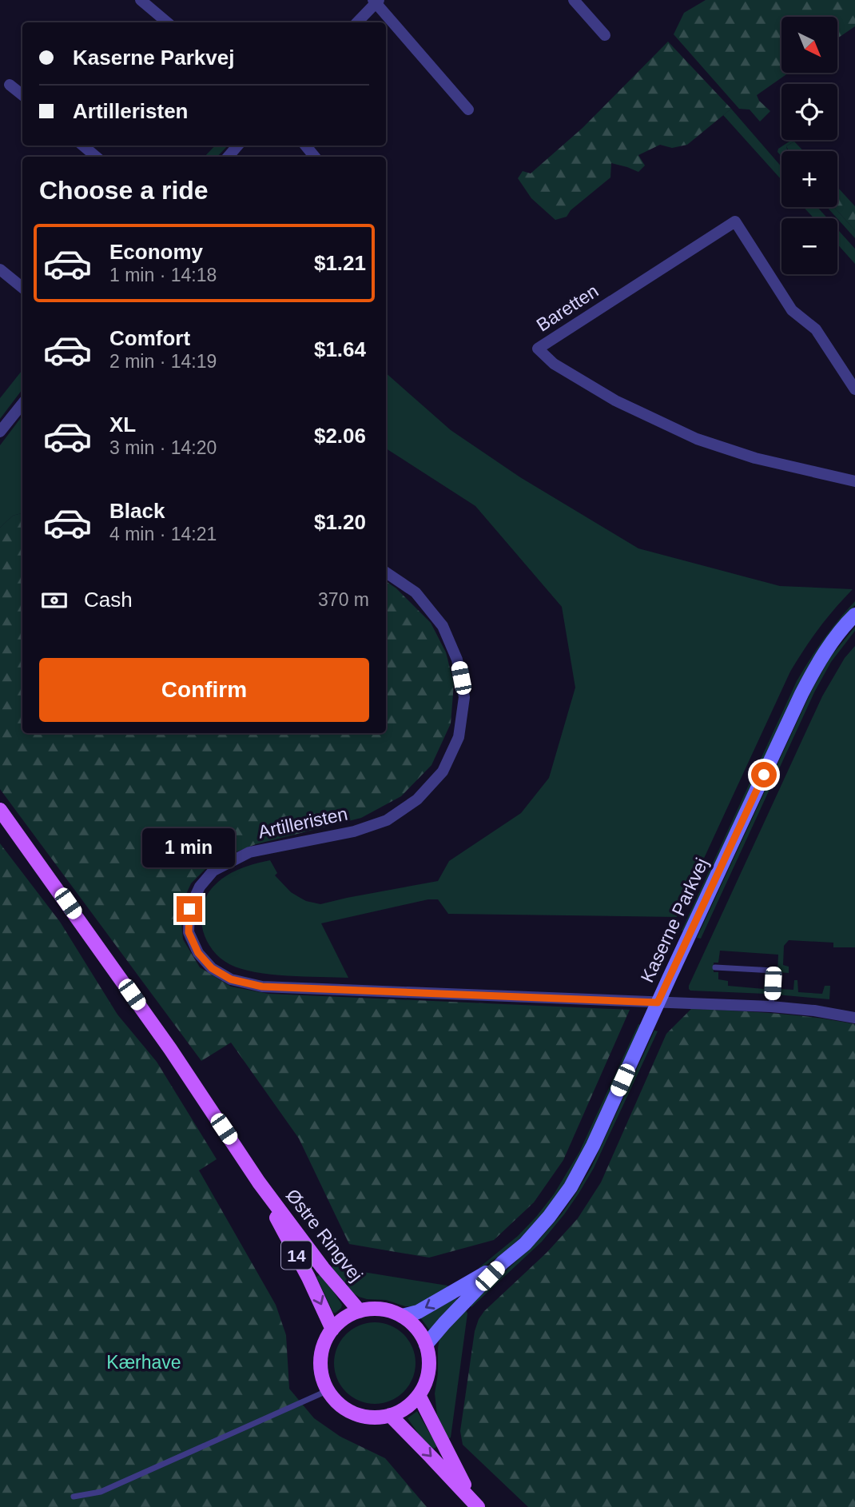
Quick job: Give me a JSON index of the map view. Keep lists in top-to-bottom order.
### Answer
{
  "streets": {
    "main road": ["Østre Ringvej", "14"],
    "street": ["Baretten", "Artilleristen", "Kaserne Parkvej"]
  },
  "crossings": [
    ["Artilleristen", "Kaserne Parkvej"],
    ["Kaserne Parkvej", "Østre Ringvej"]
  ],
  "parks": ["Kærhave"],
  "north": "bottom right",
  "page": {
    "map_buttons": ["+", "−"],
    "banner": ["Kaserne Parkvej", "Artilleristen"],
    "heading": "Choose a ride",
    "list": [
      {
        "name": "Economy",
        "note": "1 min · 14:18",
        "value": "$1.21"
      },
      {
        "name": "Comfort",
        "note": "2 min · 14:19",
        "value": "$1.64"
      },
      {
        "name": "XL",
        "note": "3 min · 14:20",
        "value": "$2.06"
      },
      {
        "name": "Black",
        "note": "4 min · 14:21",
        "value": "$1.20"
      }
    ],
    "pay": ["Cash", "370 m"],
    "buttons": "Confirm",
    "bubble": "1 min"
  }
}
